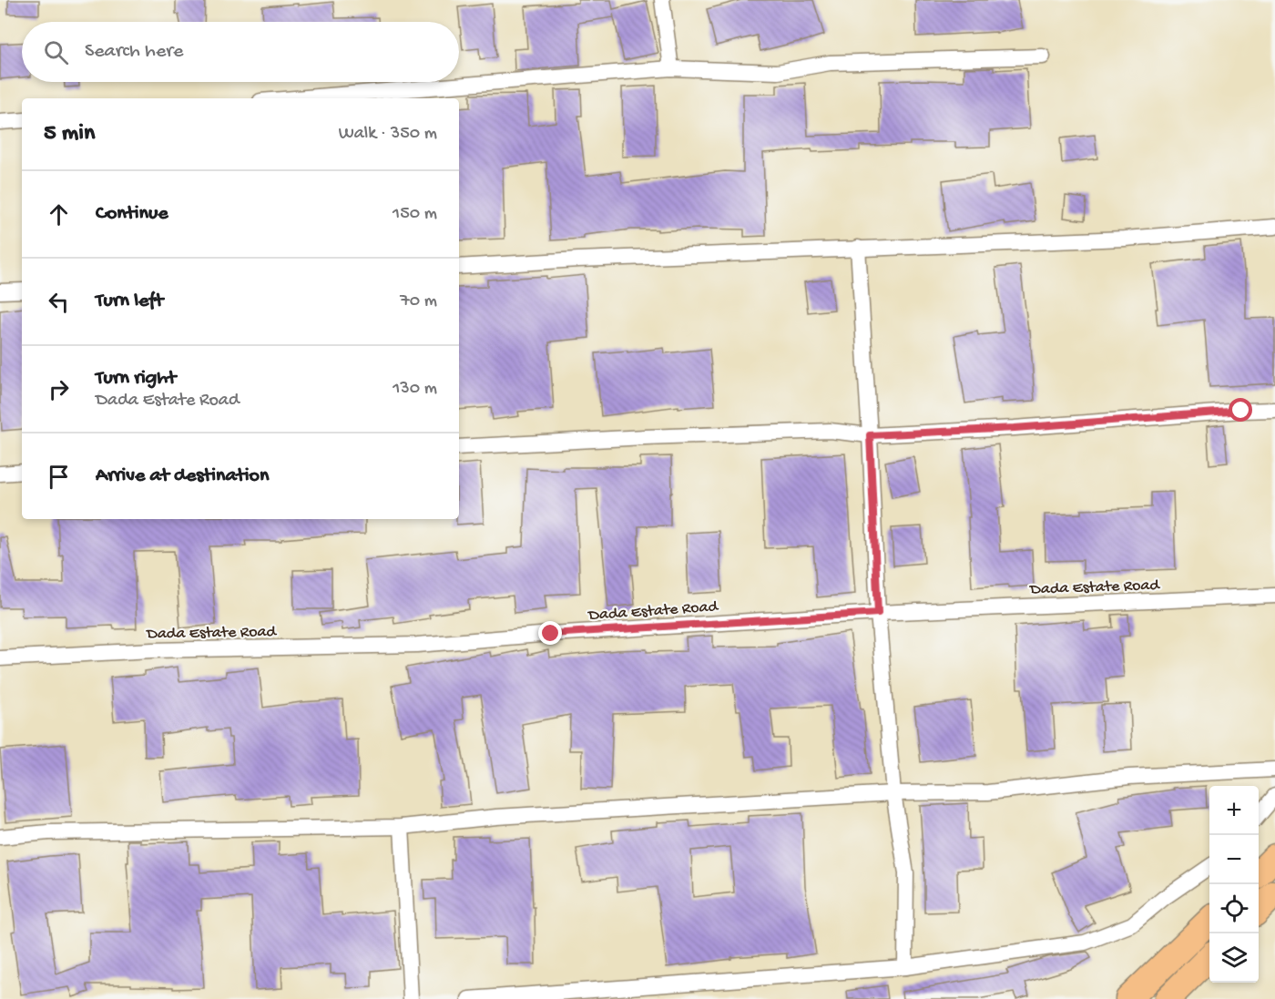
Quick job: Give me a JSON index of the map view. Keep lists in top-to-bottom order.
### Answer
{
  "streets": {
    "street": ["Dada Estate Road"]
  },
  "page": {
    "search": "Search here",
    "heading": ["5 min", "Walk · 350 m"],
    "list": [
      ["Continue", "150 m"],
      ["Turn left", "70 m"],
      ["Turn right", "Dada Estate Road", "130 m"],
      "Arrive at destination"
    ],
    "map_buttons": ["+", "−"]
  }
}
